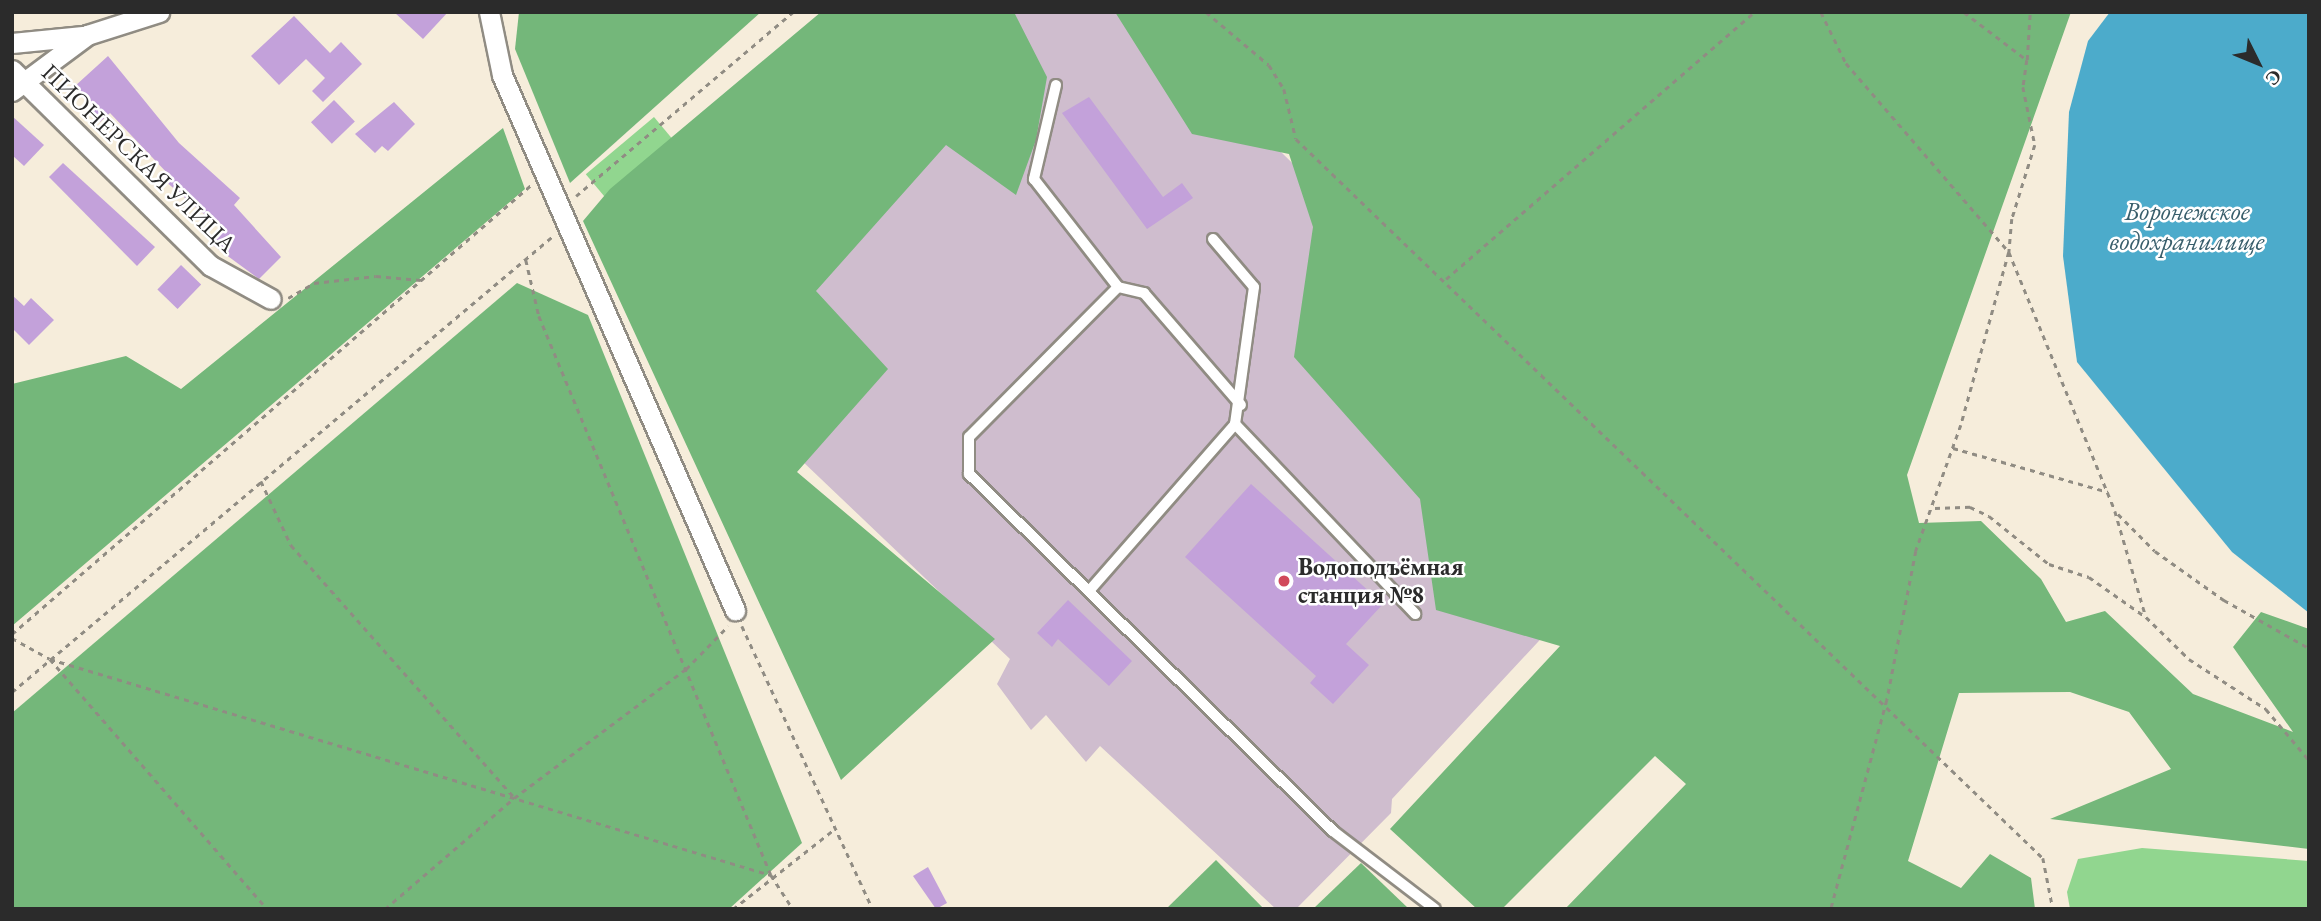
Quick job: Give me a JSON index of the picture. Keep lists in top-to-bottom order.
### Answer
{
  "streets": {
    "street": ["ПИОНЕРСКАЯ УЛИЦА"]
  },
  "water": ["Воронежское водохранилище"],
  "places": ["Водоподъёмная станция №8"],
  "north": "bottom right"
}
